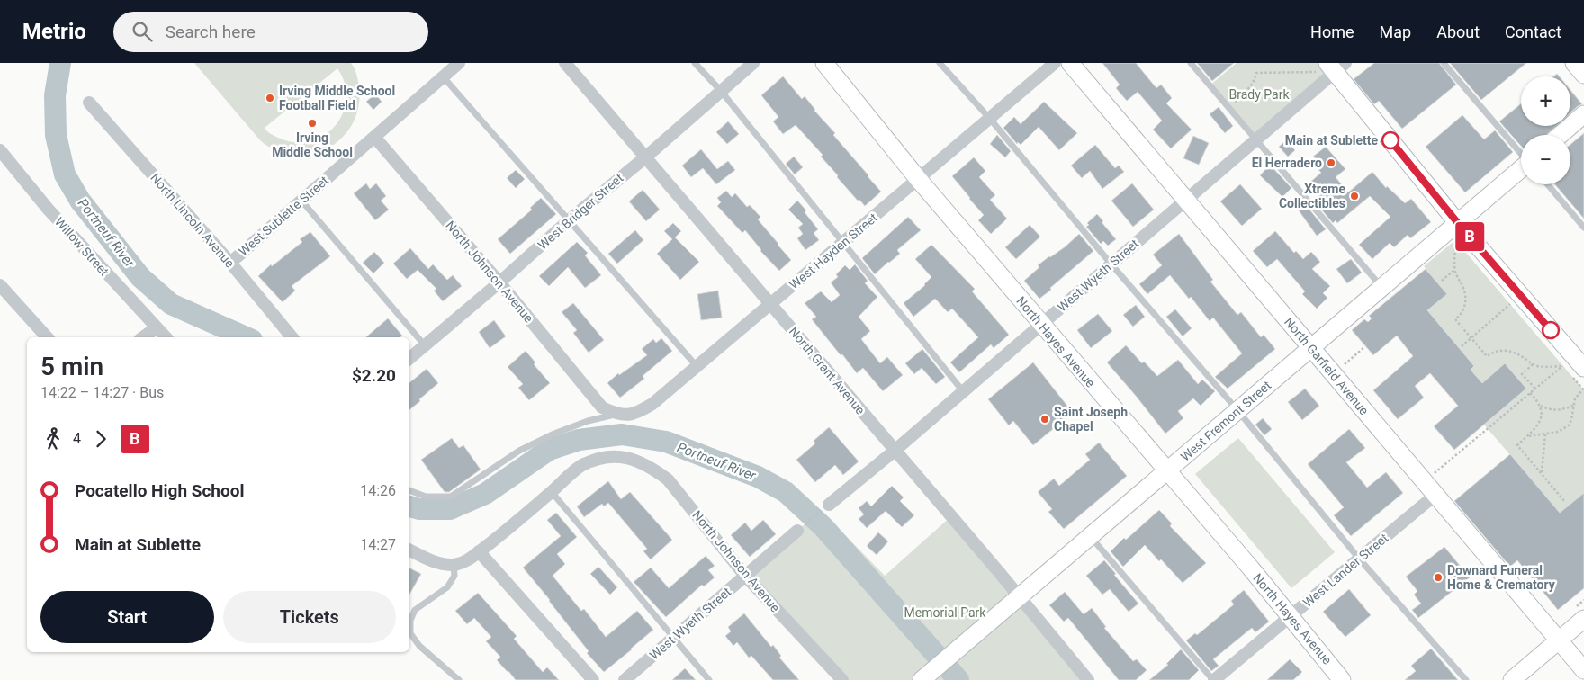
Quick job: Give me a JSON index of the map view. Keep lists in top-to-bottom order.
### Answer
{
  "streets": {
    "street": [
      "West Bridger Street",
      "West Sublette Street",
      "North Lincoln Avenue",
      "Willow Street",
      "West Hayden Street",
      "North Johnson Avenue",
      "West Wyeth Street",
      "North Hayes Avenue",
      "North Garfield Avenue",
      "North Grant Avenue",
      "West Fremont Street",
      "West Lander Street"
    ]
  },
  "crossings": [
    ["West Bridger Street", "North Johnson Avenue"],
    ["West Bridger Street", "North Grant Avenue"],
    ["West Sublette Street", "North Lincoln Avenue"],
    ["West Sublette Street", "North Johnson Avenue"],
    ["West Hayden Street", "North Johnson Avenue"],
    ["West Hayden Street", "North Hayes Avenue"],
    ["West Hayden Street", "North Grant Avenue"],
    ["North Johnson Avenue", "West Wyeth Street"],
    ["West Wyeth Street", "North Hayes Avenue"],
    ["West Wyeth Street", "North Garfield Avenue"],
    ["West Wyeth Street", "North Grant Avenue"],
    ["North Hayes Avenue", "West Fremont Street"],
    ["North Hayes Avenue", "West Lander Street"],
    ["North Garfield Avenue", "West Fremont Street"],
    ["North Garfield Avenue", "West Lander Street"],
    ["North Grant Avenue", "West Fremont Street"]
  ],
  "water": ["Portneuf River"],
  "parks": ["Brady Park", "Memorial Park"],
  "places": [
    "Irving Middle School Football Field",
    "Irving Middle School",
    "Main at Sublette",
    "El Herradero",
    "Xtreme Collectibles",
    "Saint Joseph Chapel",
    "Downard Funeral Home & Crematory"
  ],
  "lines": ["bus line B"],
  "page": {
    "header": "Metrio",
    "search": "Search here",
    "nav": [
      "Home",
      "Map",
      "About",
      "Contact"
    ],
    "on_map": "B",
    "map_buttons": ["+", "−"],
    "heading": ["5 min", "14:22 – 14:27 · Bus", "$2.20"],
    "legs": ["4", "B"],
    "list": [
      {
        "name": "Pocatello High School",
        "value": "14:26"
      },
      {
        "name": "Main at Sublette",
        "value": "14:27"
      }
    ],
    "buttons": ["Start", "Tickets"]
  }
}
